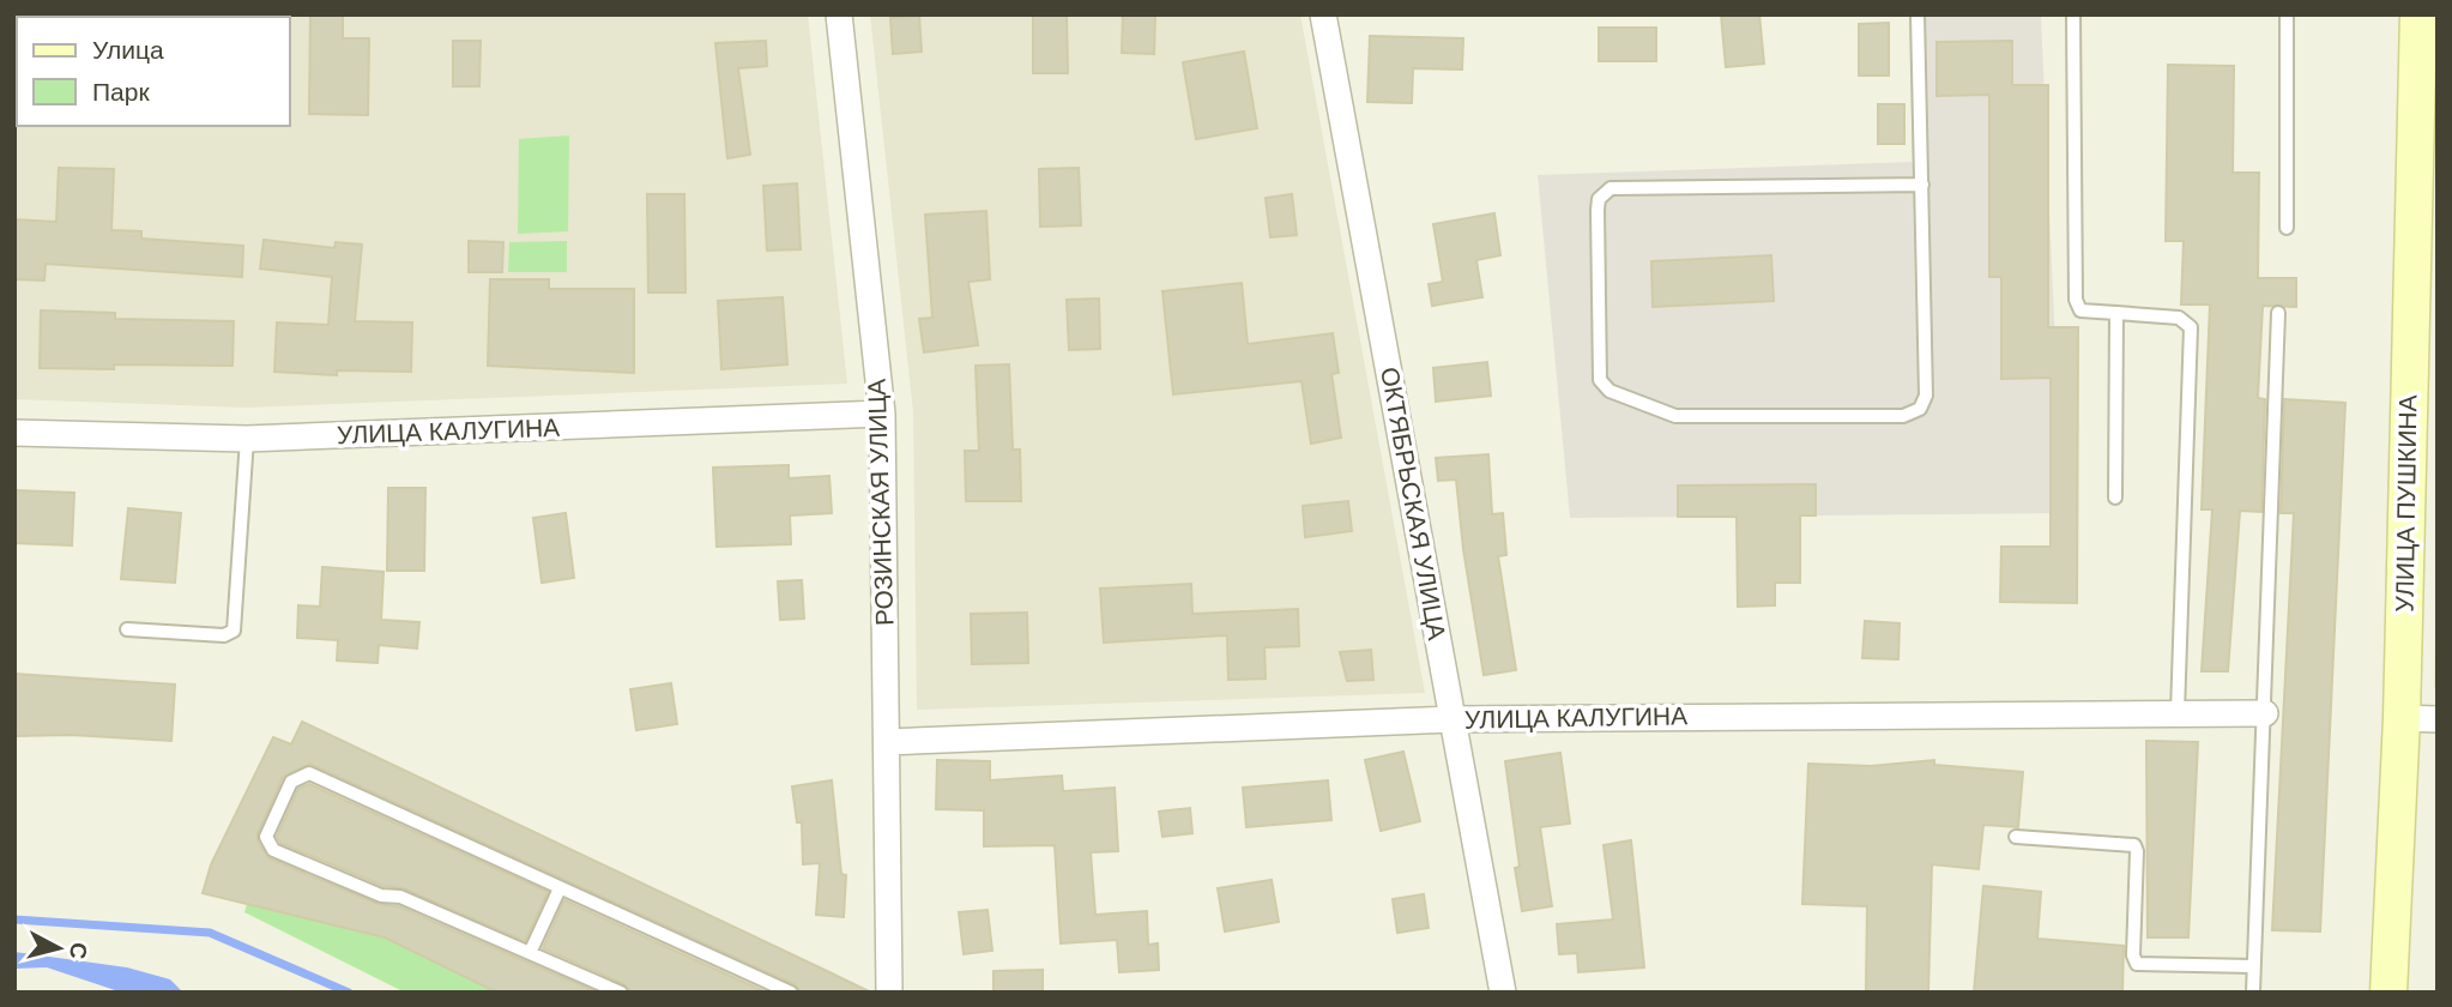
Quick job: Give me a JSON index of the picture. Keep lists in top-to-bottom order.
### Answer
{
  "streets": {
    "main road": ["УЛИЦА ПУШКИНА"],
    "street": ["УЛИЦА КАЛУГИНА", "РОЗИНСКАЯ УЛИЦА", "ОКТЯБРЬСКАЯ УЛИЦА"]
  },
  "crossings": [
    ["УЛИЦА КАЛУГИНА", "РОЗИНСКАЯ УЛИЦА"],
    ["УЛИЦА КАЛУГИНА", "ОКТЯБРЬСКАЯ УЛИЦА"]
  ],
  "legend": ["Улица", "Парк"],
  "north": "right"
}
